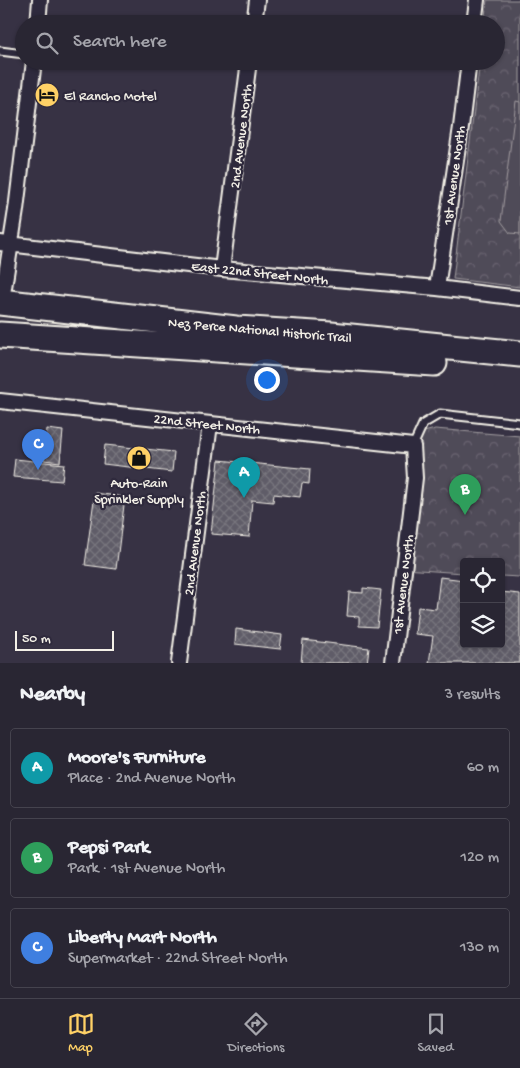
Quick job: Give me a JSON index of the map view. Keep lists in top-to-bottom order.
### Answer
{
  "streets": {
    "highway": ["Nez Perce National Historic Trail"],
    "street": [
      "2nd Avenue North",
      "1st Avenue North",
      "East 22nd Street North",
      "22nd Street North"
    ]
  },
  "crossings": [
    ["2nd Avenue North", "East 22nd Street North"],
    ["2nd Avenue North", "22nd Street North"],
    ["1st Avenue North", "East 22nd Street North"],
    ["1st Avenue North", "22nd Street North"]
  ],
  "places": {
    "hotel": ["El Rancho Motel"],
    "shop": ["Auto-Rain Sprinkler Supply"]
  },
  "scale_bar": "50 m",
  "page": {
    "search": "Search here",
    "pins": ["C", "A", "B"],
    "scale": "50 m",
    "heading": ["Nearby", "3 results"],
    "list": [
      {
        "mark": "A",
        "name": "Moore's Furniture",
        "note": "Place · 2nd Avenue North",
        "value": "60 m"
      },
      {
        "mark": "B",
        "name": "Pepsi Park",
        "note": "Park · 1st Avenue North",
        "value": "120 m"
      },
      {
        "mark": "C",
        "name": "Liberty Mart North",
        "note": "Supermarket · 22nd Street North",
        "value": "130 m"
      }
    ],
    "nav": ["Map", "Directions", "Saved"]
  }
}
